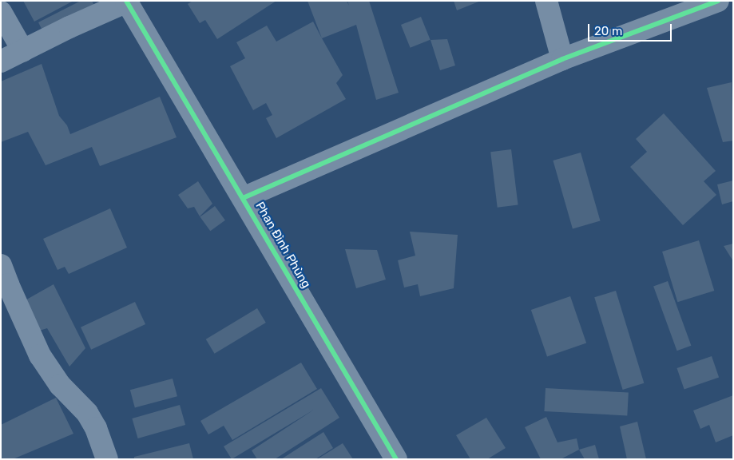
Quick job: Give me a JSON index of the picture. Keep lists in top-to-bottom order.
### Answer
{
  "streets": {
    "street": ["Phan Đình Phùng"]
  },
  "scale_bar": "20 m"
}
